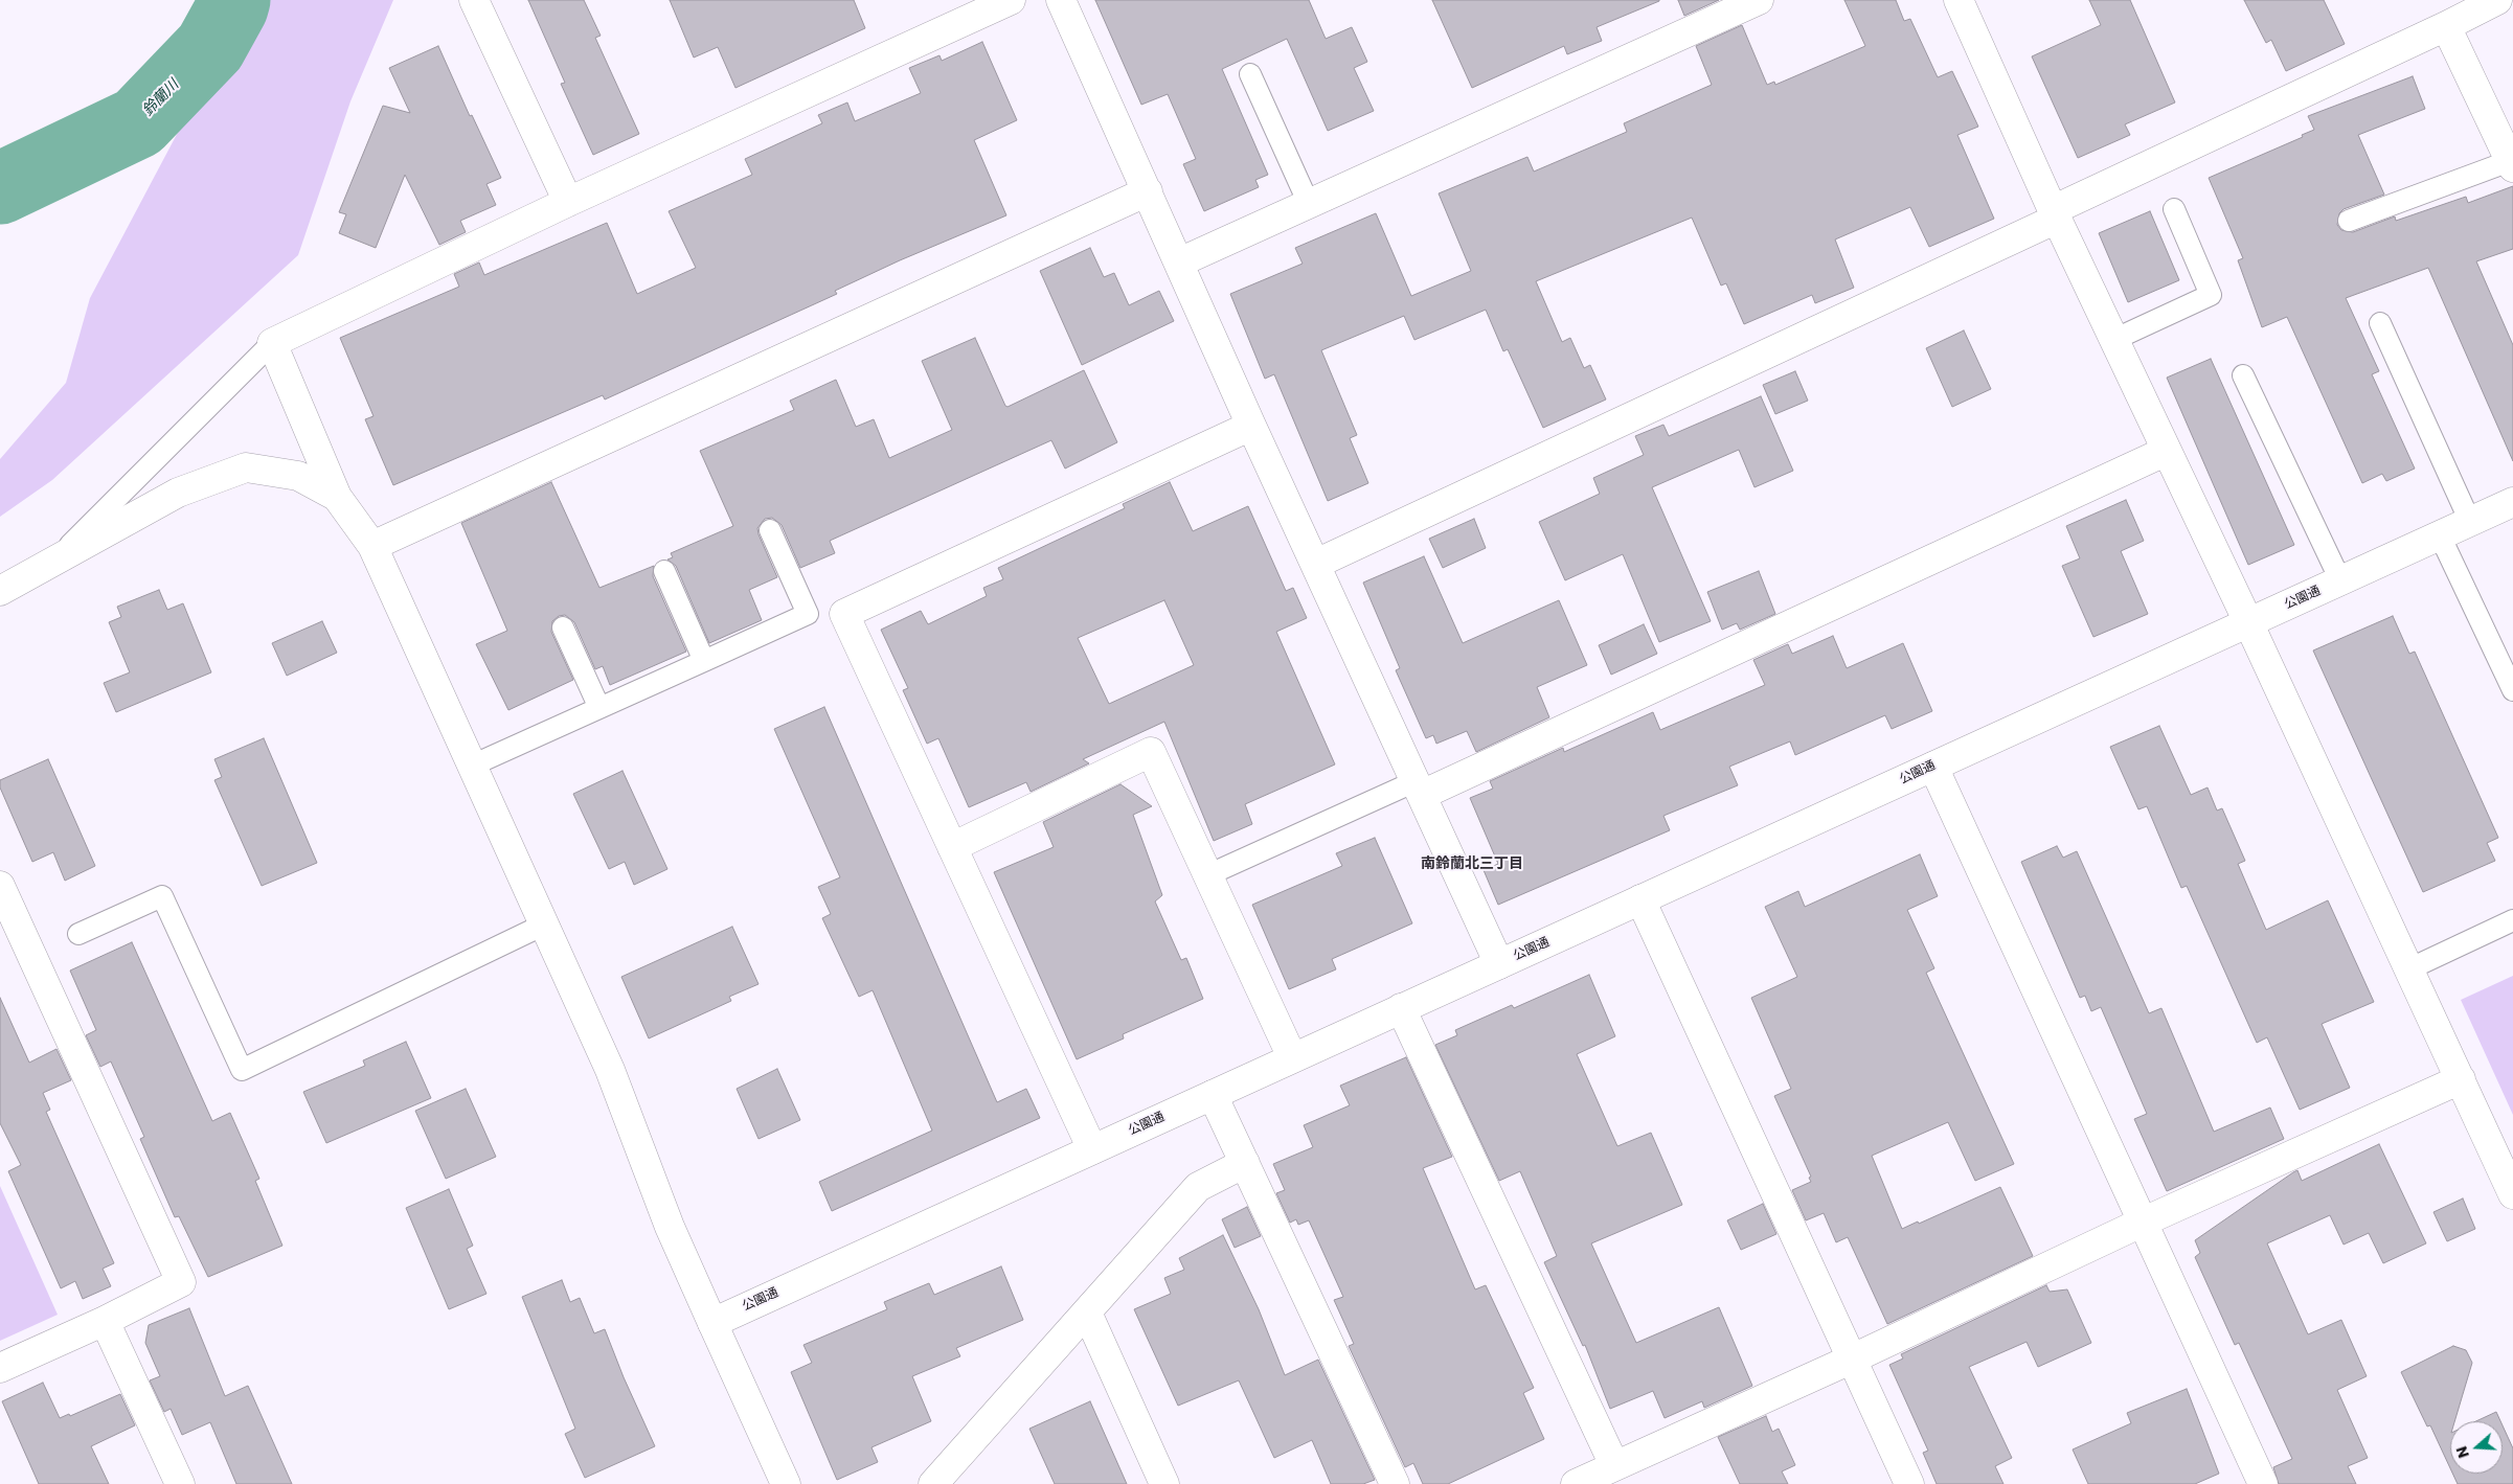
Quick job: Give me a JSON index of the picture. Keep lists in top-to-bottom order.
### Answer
{
  "streets": {
    "street": ["公園通"]
  },
  "districts": ["南鈴蘭北三丁目"],
  "water": ["鈴蘭川"],
  "north": "left"
}
